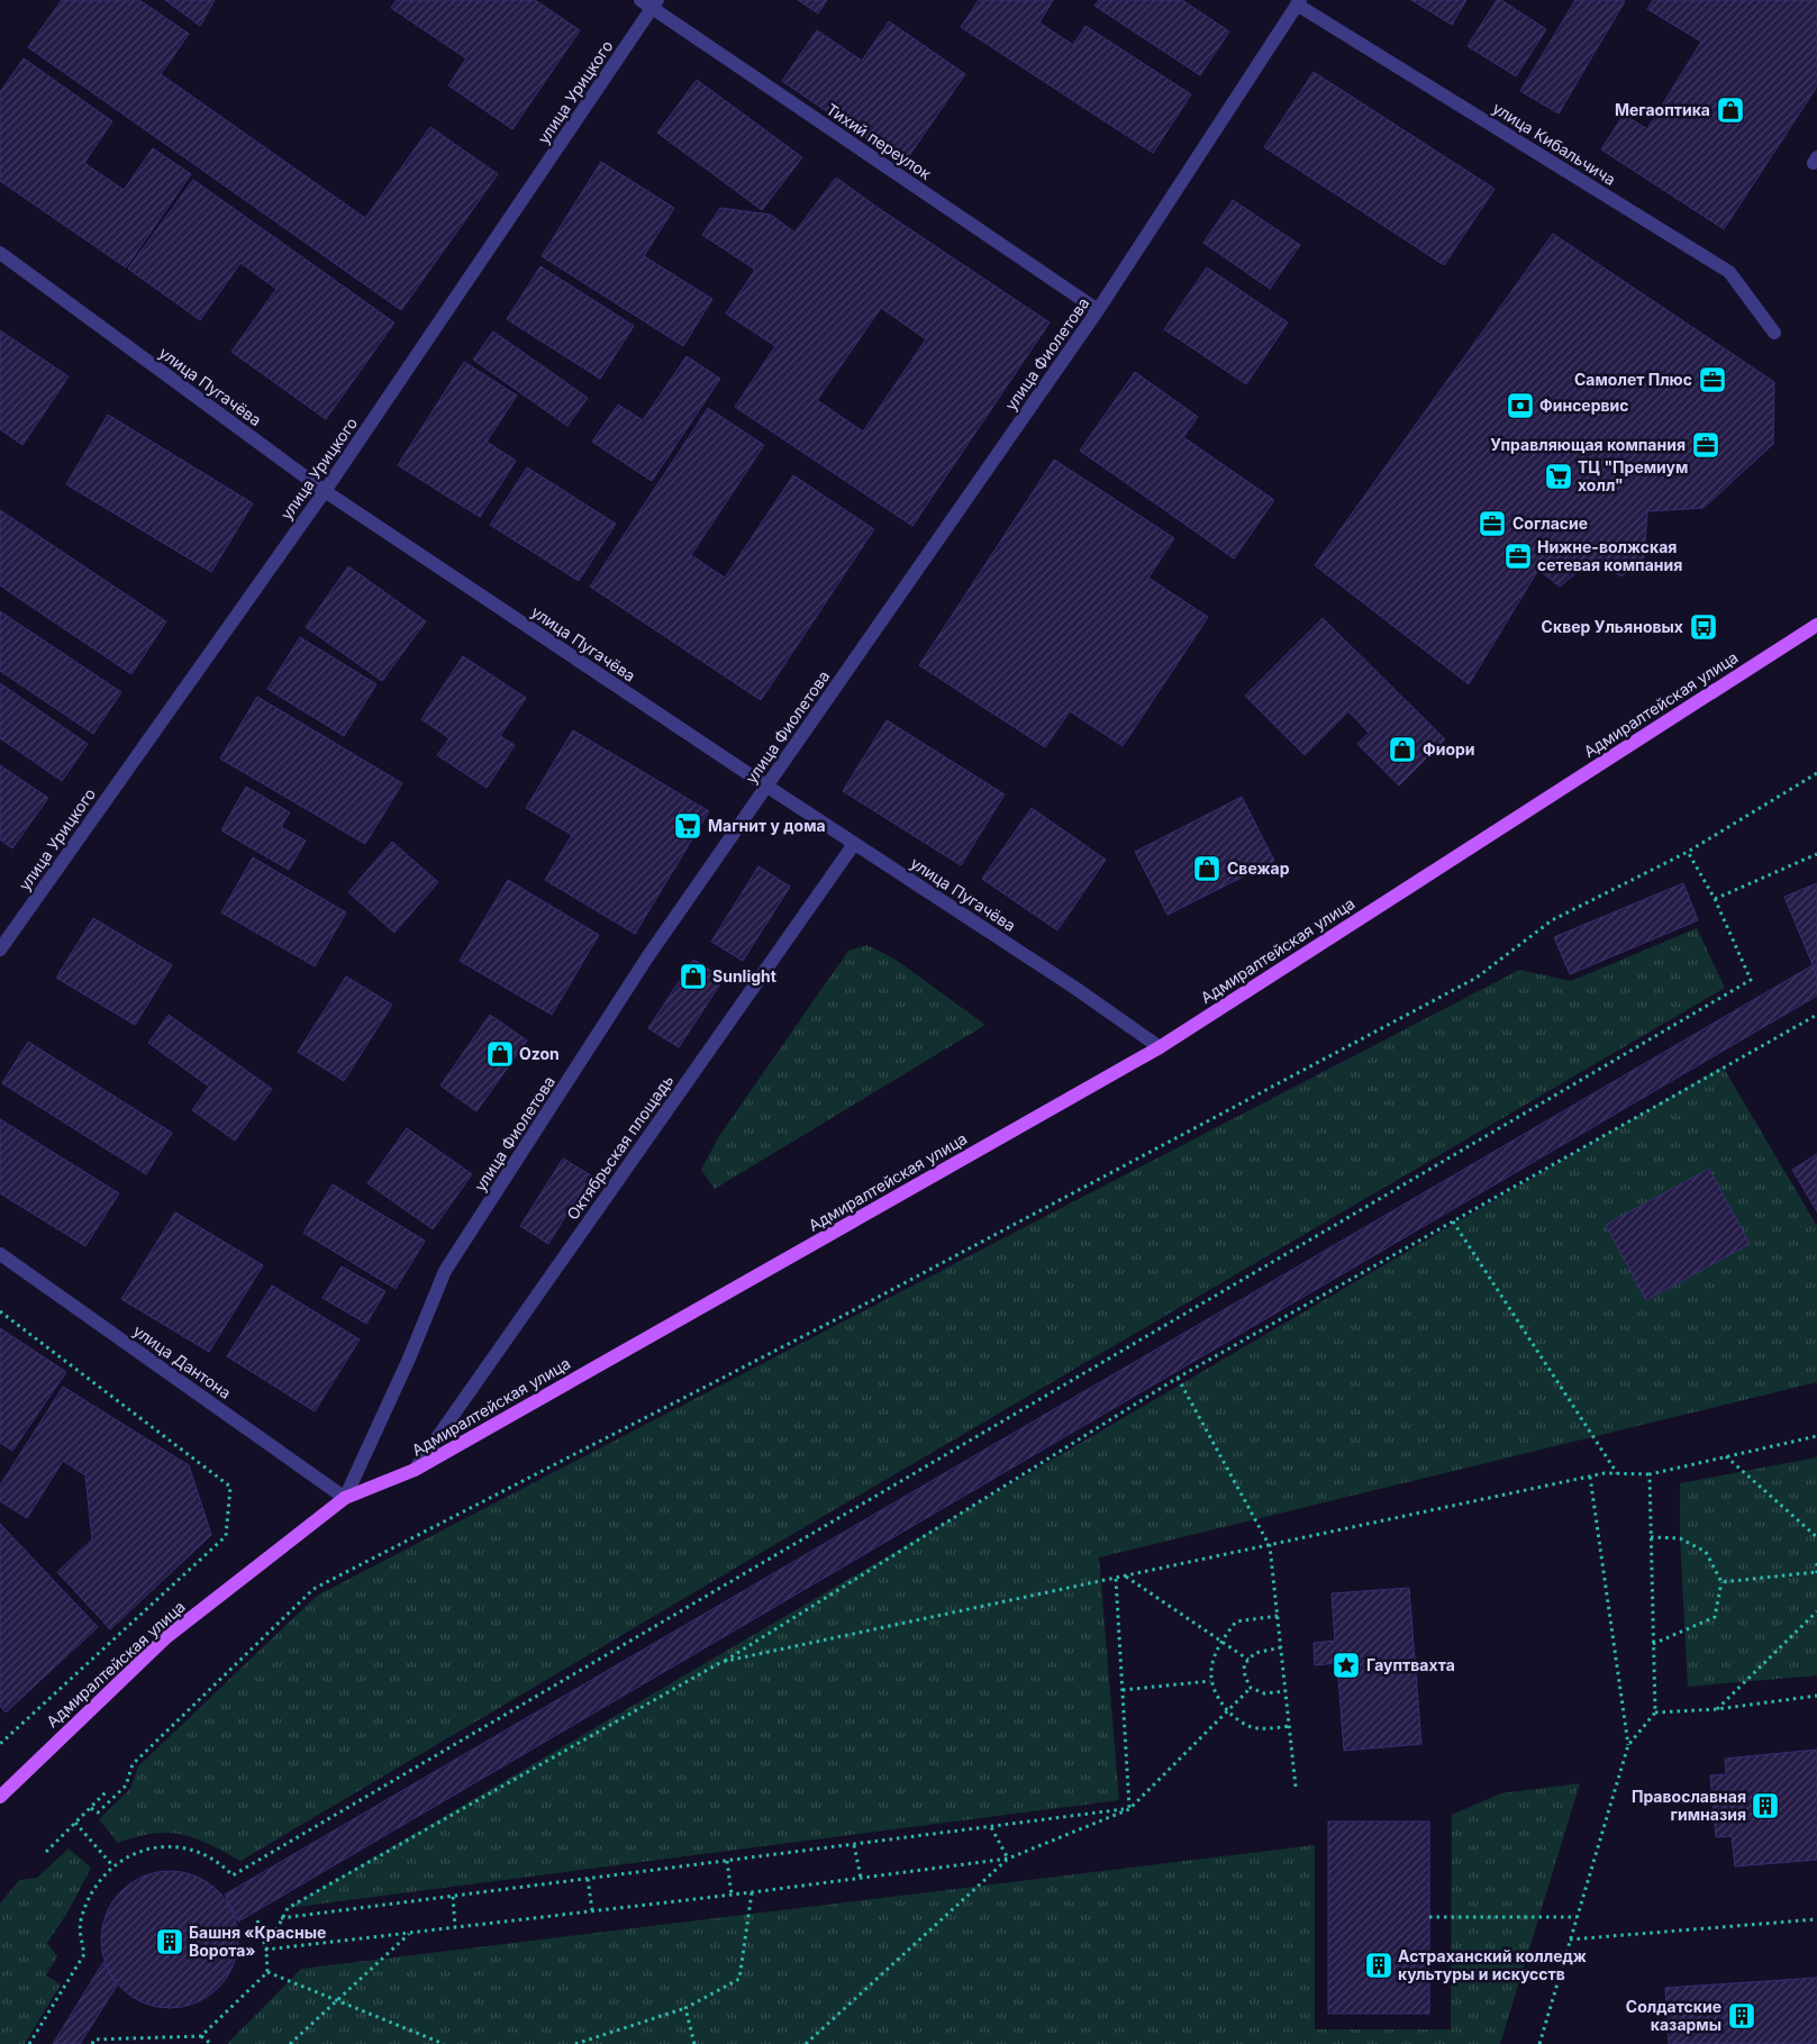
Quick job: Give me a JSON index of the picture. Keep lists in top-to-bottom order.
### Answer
{
  "streets": {
    "main road": ["Адмиралтейская улица"],
    "street": [
      "улица Урицкого",
      "Тихий переулок",
      "улица Кибальчича",
      "улица Фиолетова",
      "улица Пугачёва",
      "Октябрьская площадь",
      "улица Дантона"
    ]
  },
  "crossings": [
    ["улица Урицкого", "Тихий переулок"],
    ["улица Урицкого", "улица Пугачёва"],
    ["Тихий переулок", "улица Фиолетова"],
    ["улица Кибальчича", "улица Фиолетова"],
    ["улица Фиолетова", "улица Пугачёва"],
    ["улица Фиолетова", "Адмиралтейская улица"],
    ["улица Фиолетова", "улица Дантона"],
    ["улица Пугачёва", "Адмиралтейская улица"],
    ["улица Пугачёва", "Октябрьская площадь"],
    ["Адмиралтейская улица", "Октябрьская площадь"],
    ["Адмиралтейская улица", "улица Дантона"]
  ],
  "places": {
    "shop": [
      "Мегаоптика",
      "Фиори",
      "Свежар",
      "Sunlight",
      "Ozon"
    ],
    "office": [
      "Самолет Плюс",
      "Управляющая компания",
      "Согласие",
      "Нижне-волжская сетевая компания"
    ],
    "bank": ["Финсервис"],
    "supermarket": ["ТЦ \"Премиум холл\"", "Магнит у дома"],
    "bus stop": ["Сквер Ульяновых"],
    "place": ["Гауптвахта"],
    "building": [
      "Православная гимназия",
      "Башня «Красные Ворота»",
      "Астраханский колледж культуры и искусств",
      "Солдатские казармы"
    ]
  }
}
